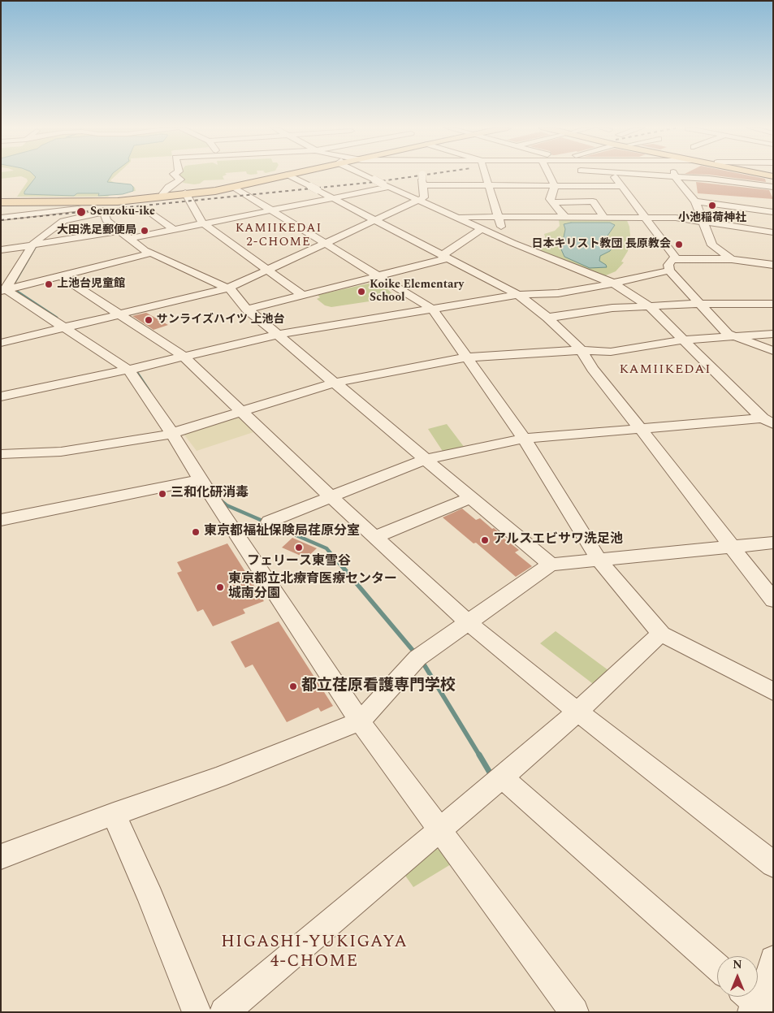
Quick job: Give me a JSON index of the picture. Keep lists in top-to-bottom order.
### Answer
{
  "districts": ["KAMIIKEDAI 2-CHOME", "KAMIIKEDAI", "HIGASHI-YUKIGAYA 4-CHOME"],
  "places": [
    "小池稲荷神社",
    "Senzoku-ike",
    "大田洗足郵便局",
    "日本キリスト教団 長原教会",
    "上池台児童館",
    "Koike Elementary School",
    "サンライズハイツ 上池台",
    "三和化研消毒",
    "東京都福祉保険局荏原分室",
    "アルスエビサワ洗足池",
    "フェリース東雪谷",
    "東京都立北療育医療センター 城南分園",
    "都立荏原看護専門学校"
  ],
  "north": "top"
}
